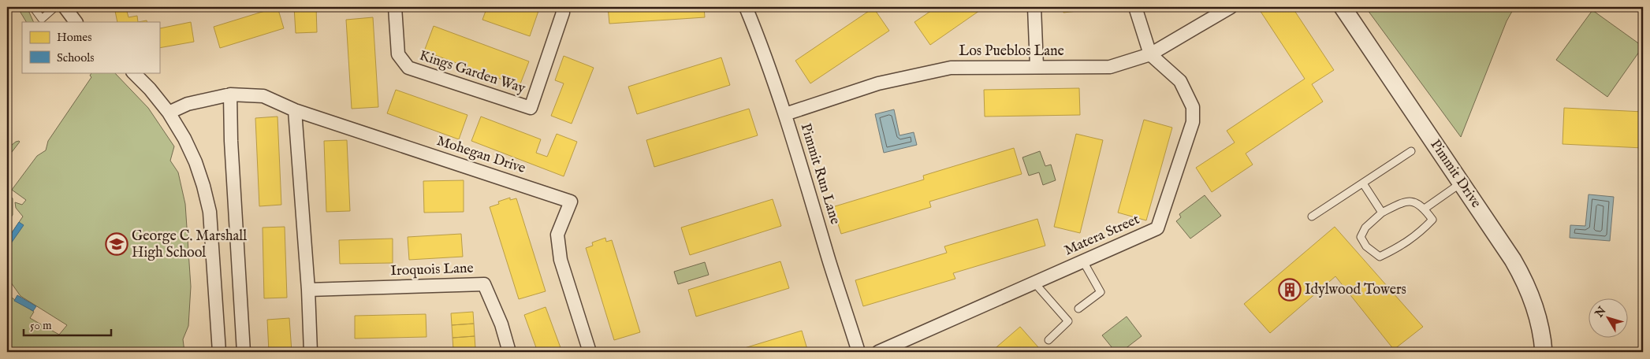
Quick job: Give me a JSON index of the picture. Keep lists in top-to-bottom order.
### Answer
{
  "streets": {
    "street": [
      "Los Pueblos Lane",
      "Kings Garden Way",
      "Mohegan Drive",
      "Pimmit Run Lane",
      "Pimmit Drive",
      "Matera Street",
      "Iroquois Lane"
    ]
  },
  "crossings": [
    ["Los Pueblos Lane", "Pimmit Run Lane"],
    ["Los Pueblos Lane", "Matera Street"]
  ],
  "places": {
    "school or university": ["George C. Marshall High School"],
    "building": ["Idylwood Towers"]
  },
  "legend": ["Homes", "Schools"],
  "scale_bar": "50 m",
  "north": "top left"
}
